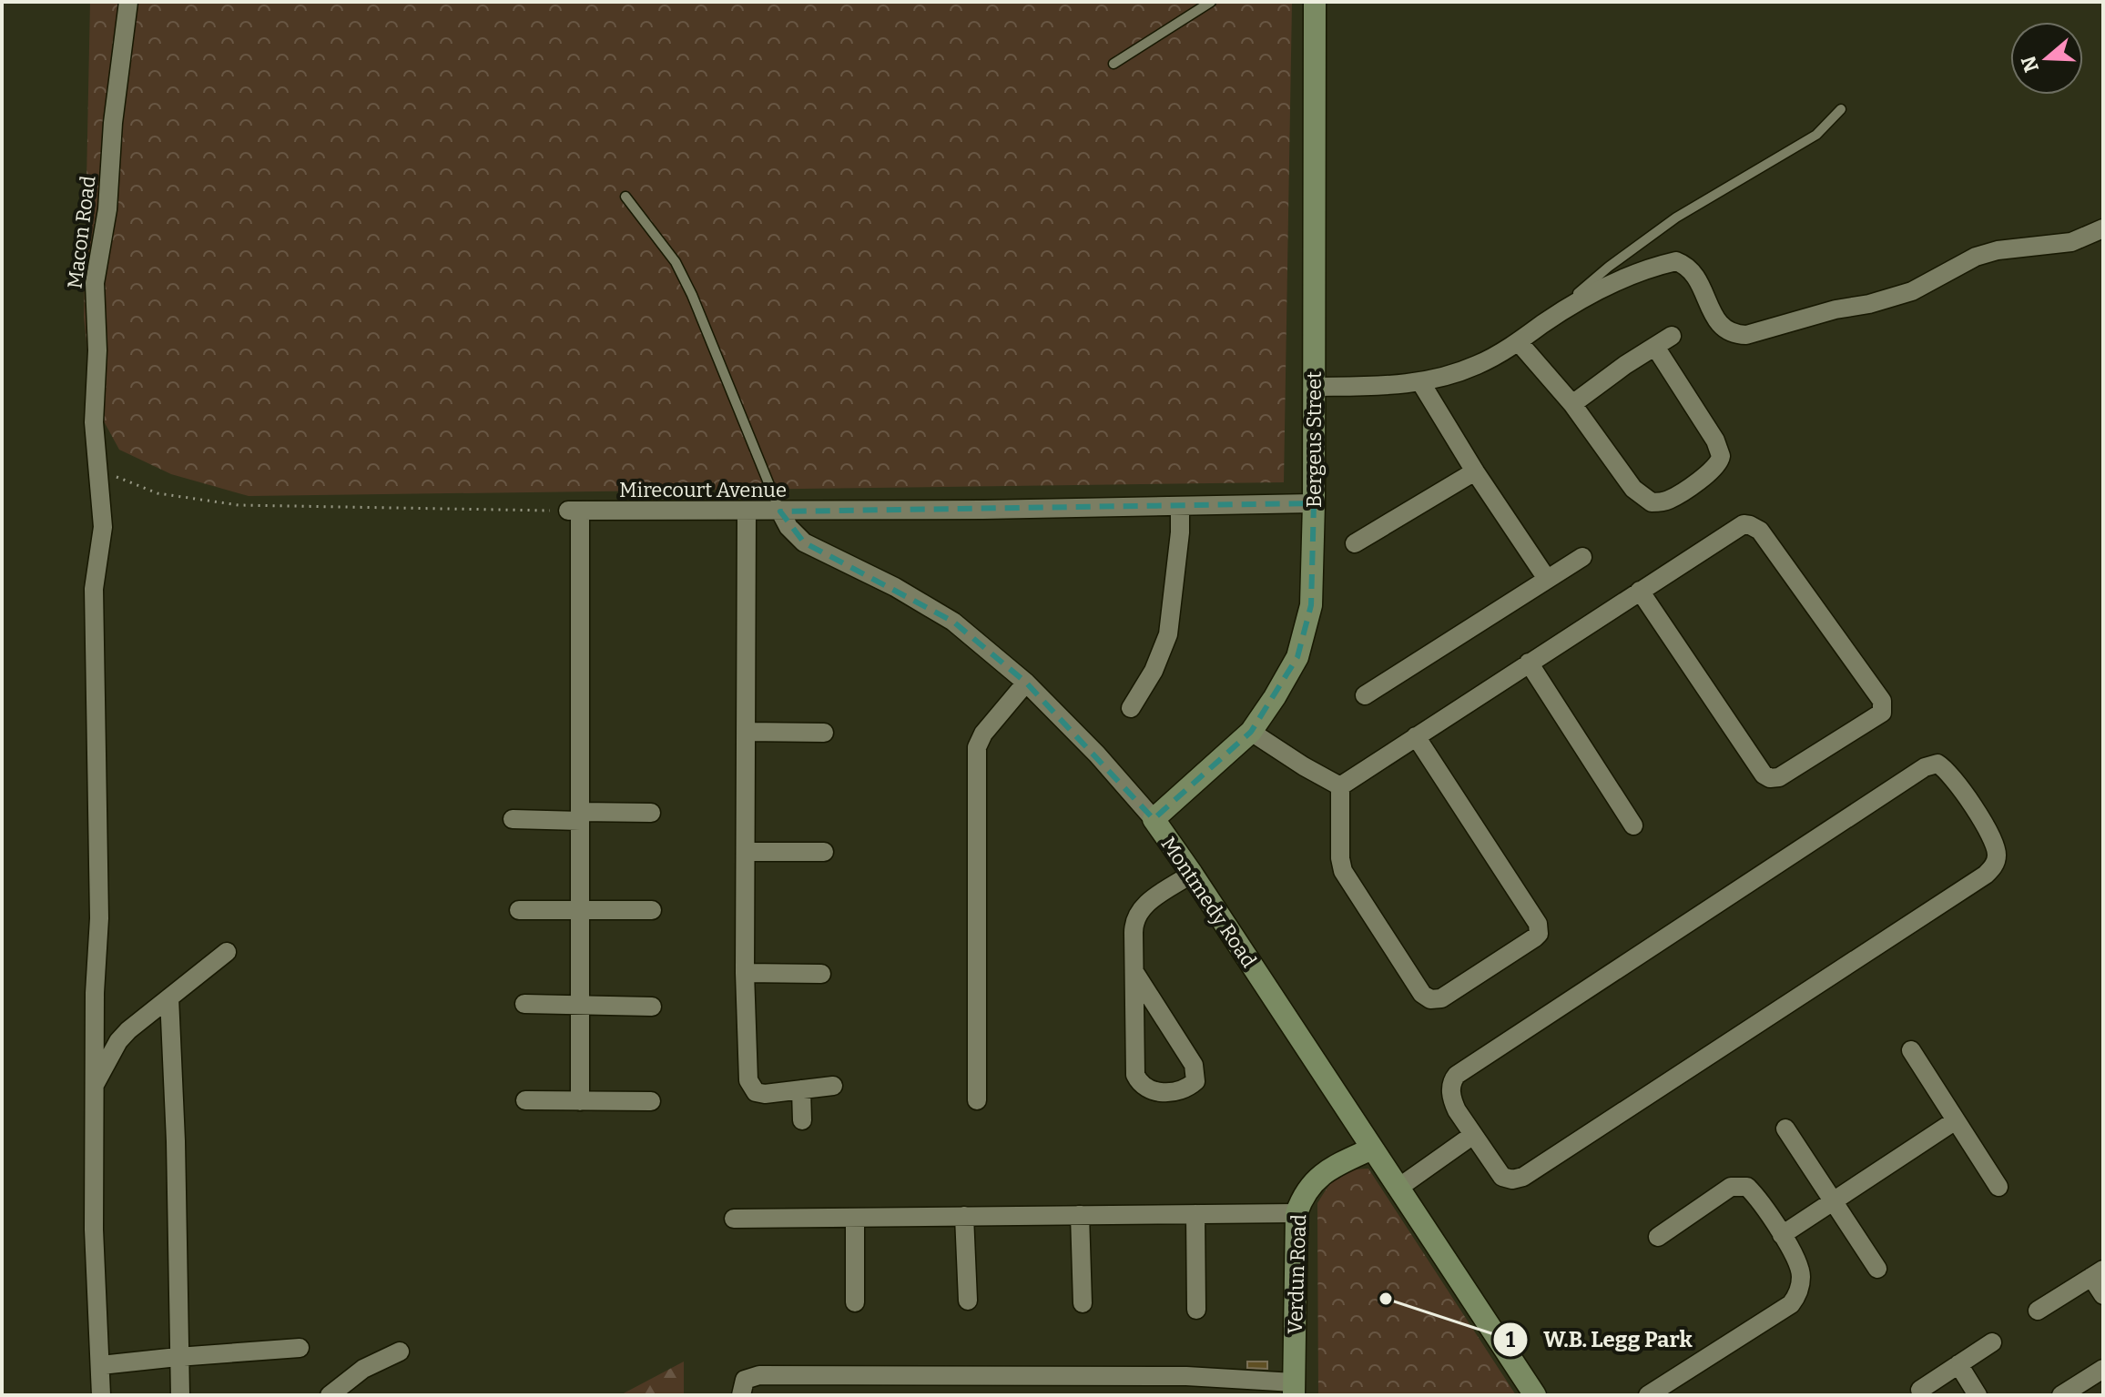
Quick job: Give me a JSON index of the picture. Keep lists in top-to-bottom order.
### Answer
{
  "streets": {
    "street": [
      "Macon Road",
      "Bergeus Street",
      "Mirecourt Avenue",
      "Montmedy Road",
      "Verdun Road"
    ]
  },
  "crossings": [
    ["Bergeus Street", "Mirecourt Avenue"],
    ["Bergeus Street", "Montmedy Road"],
    ["Mirecourt Avenue", "Montmedy Road"],
    ["Montmedy Road", "Verdun Road"]
  ],
  "places": ["W.B. Legg Park"],
  "north": "left"
}
